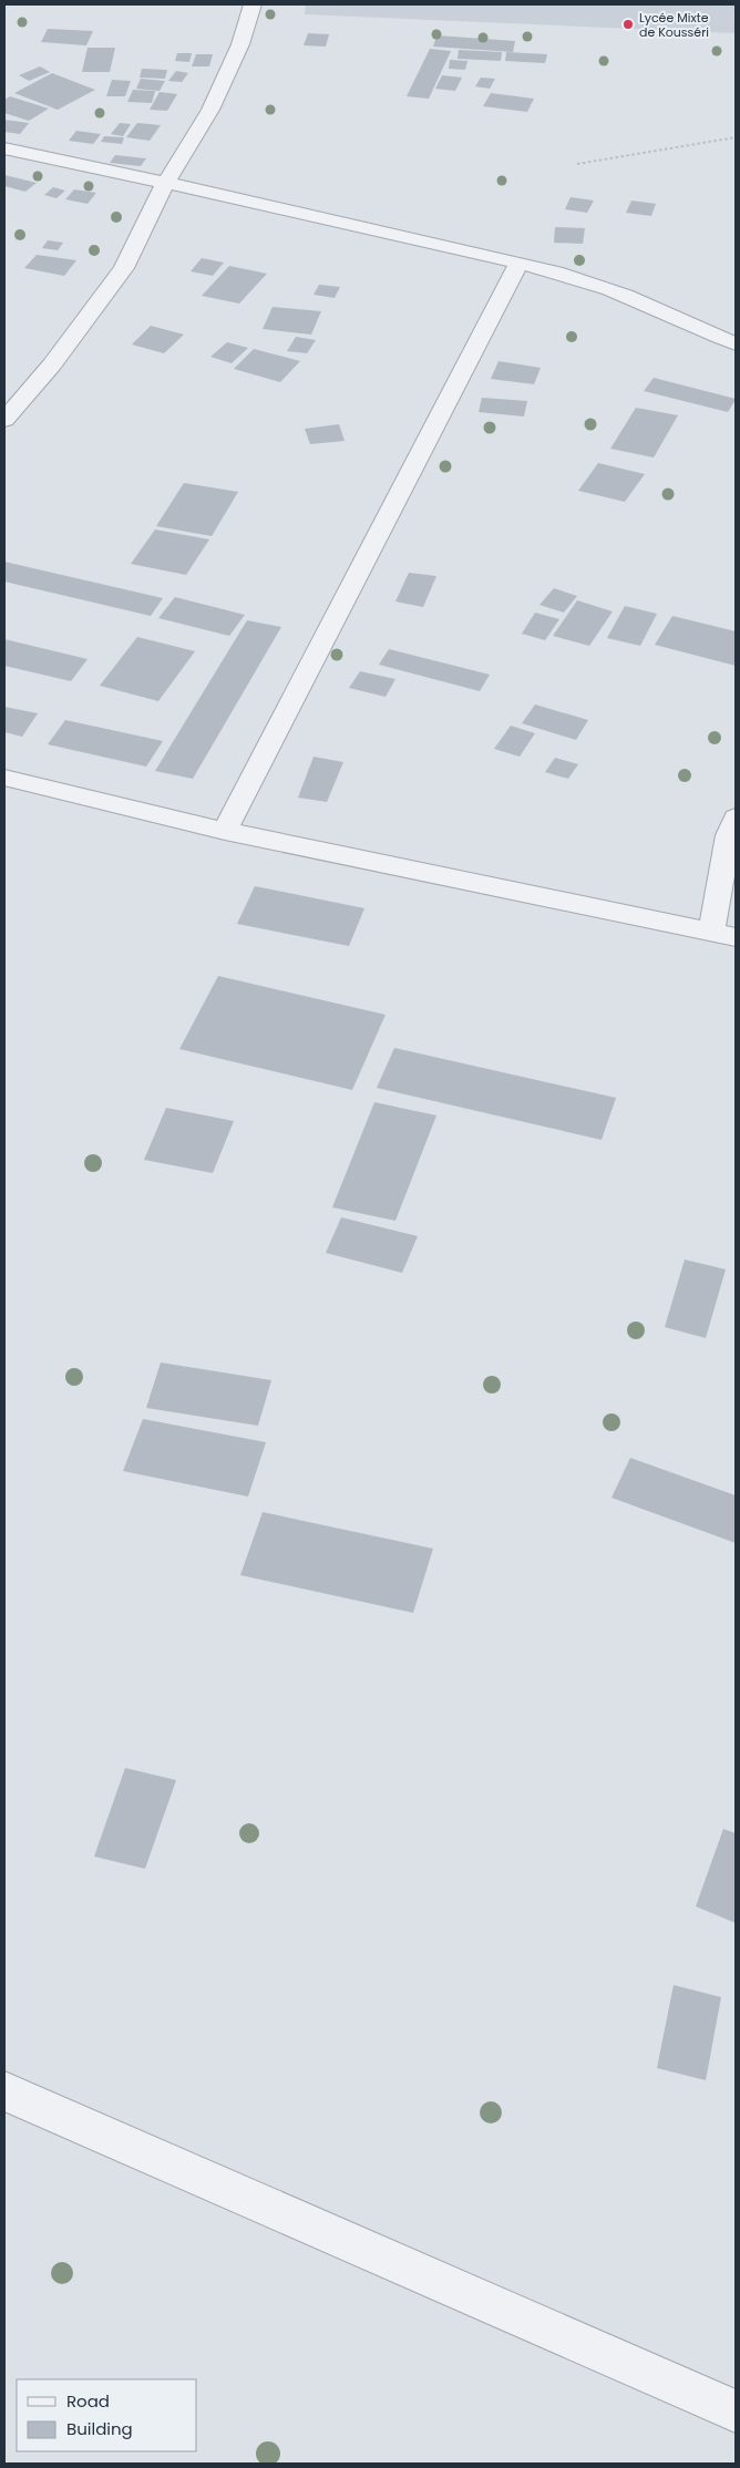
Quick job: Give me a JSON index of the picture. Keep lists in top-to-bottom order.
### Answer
{
  "places": ["Lycée Mixte de Kousséri"],
  "legend": ["Road", "Building"]
}
